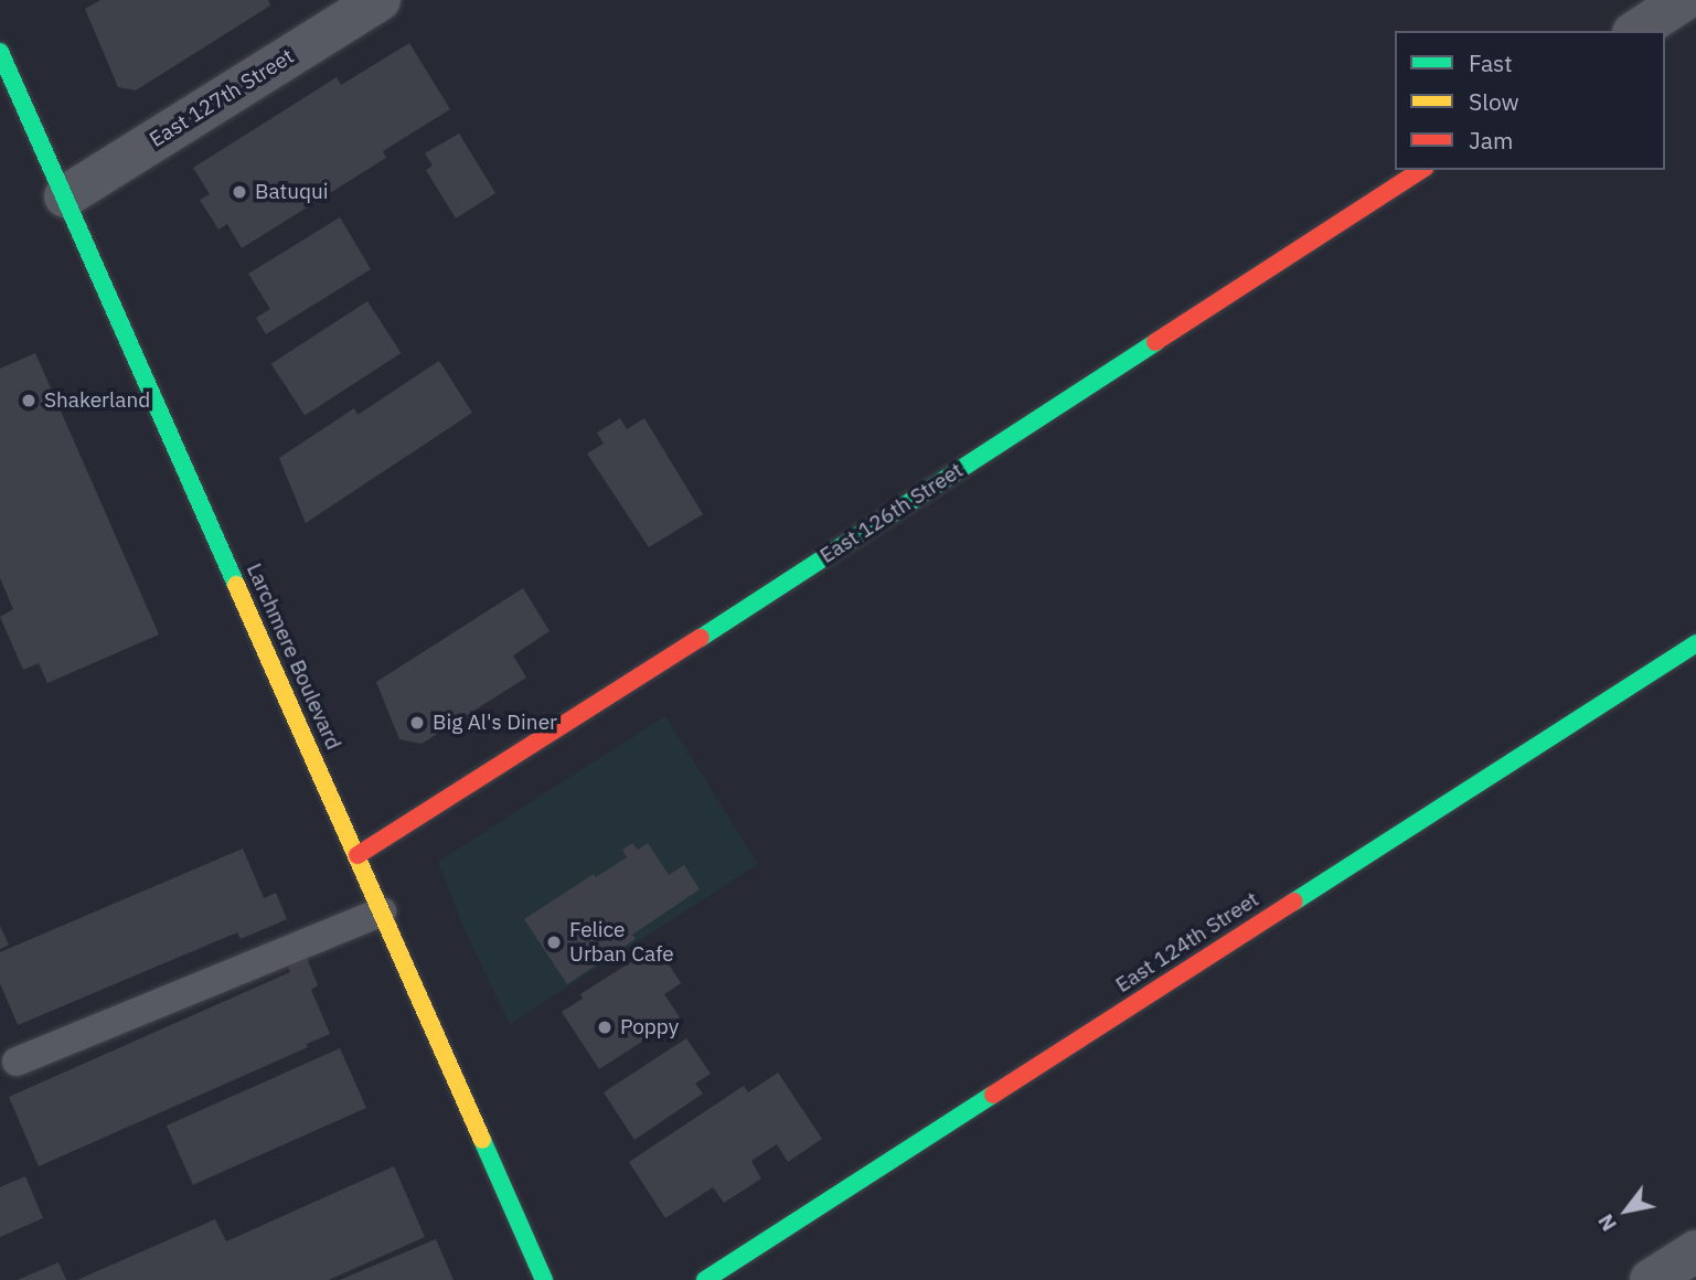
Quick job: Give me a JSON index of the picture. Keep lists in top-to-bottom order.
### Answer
{
  "streets": {
    "street": [
      "East 127th Street",
      "East 126th Street",
      "Larchmere Boulevard",
      "East 124th Street"
    ]
  },
  "crossings": [
    ["East 127th Street", "Larchmere Boulevard"],
    ["East 126th Street", "Larchmere Boulevard"]
  ],
  "places": [
    "Batuqui",
    "Shakerland",
    "Big Al's Diner",
    "Felice Urban Cafe",
    "Poppy"
  ],
  "legend": ["Fast", "Slow", "Jam"],
  "north": "bottom left"
}
